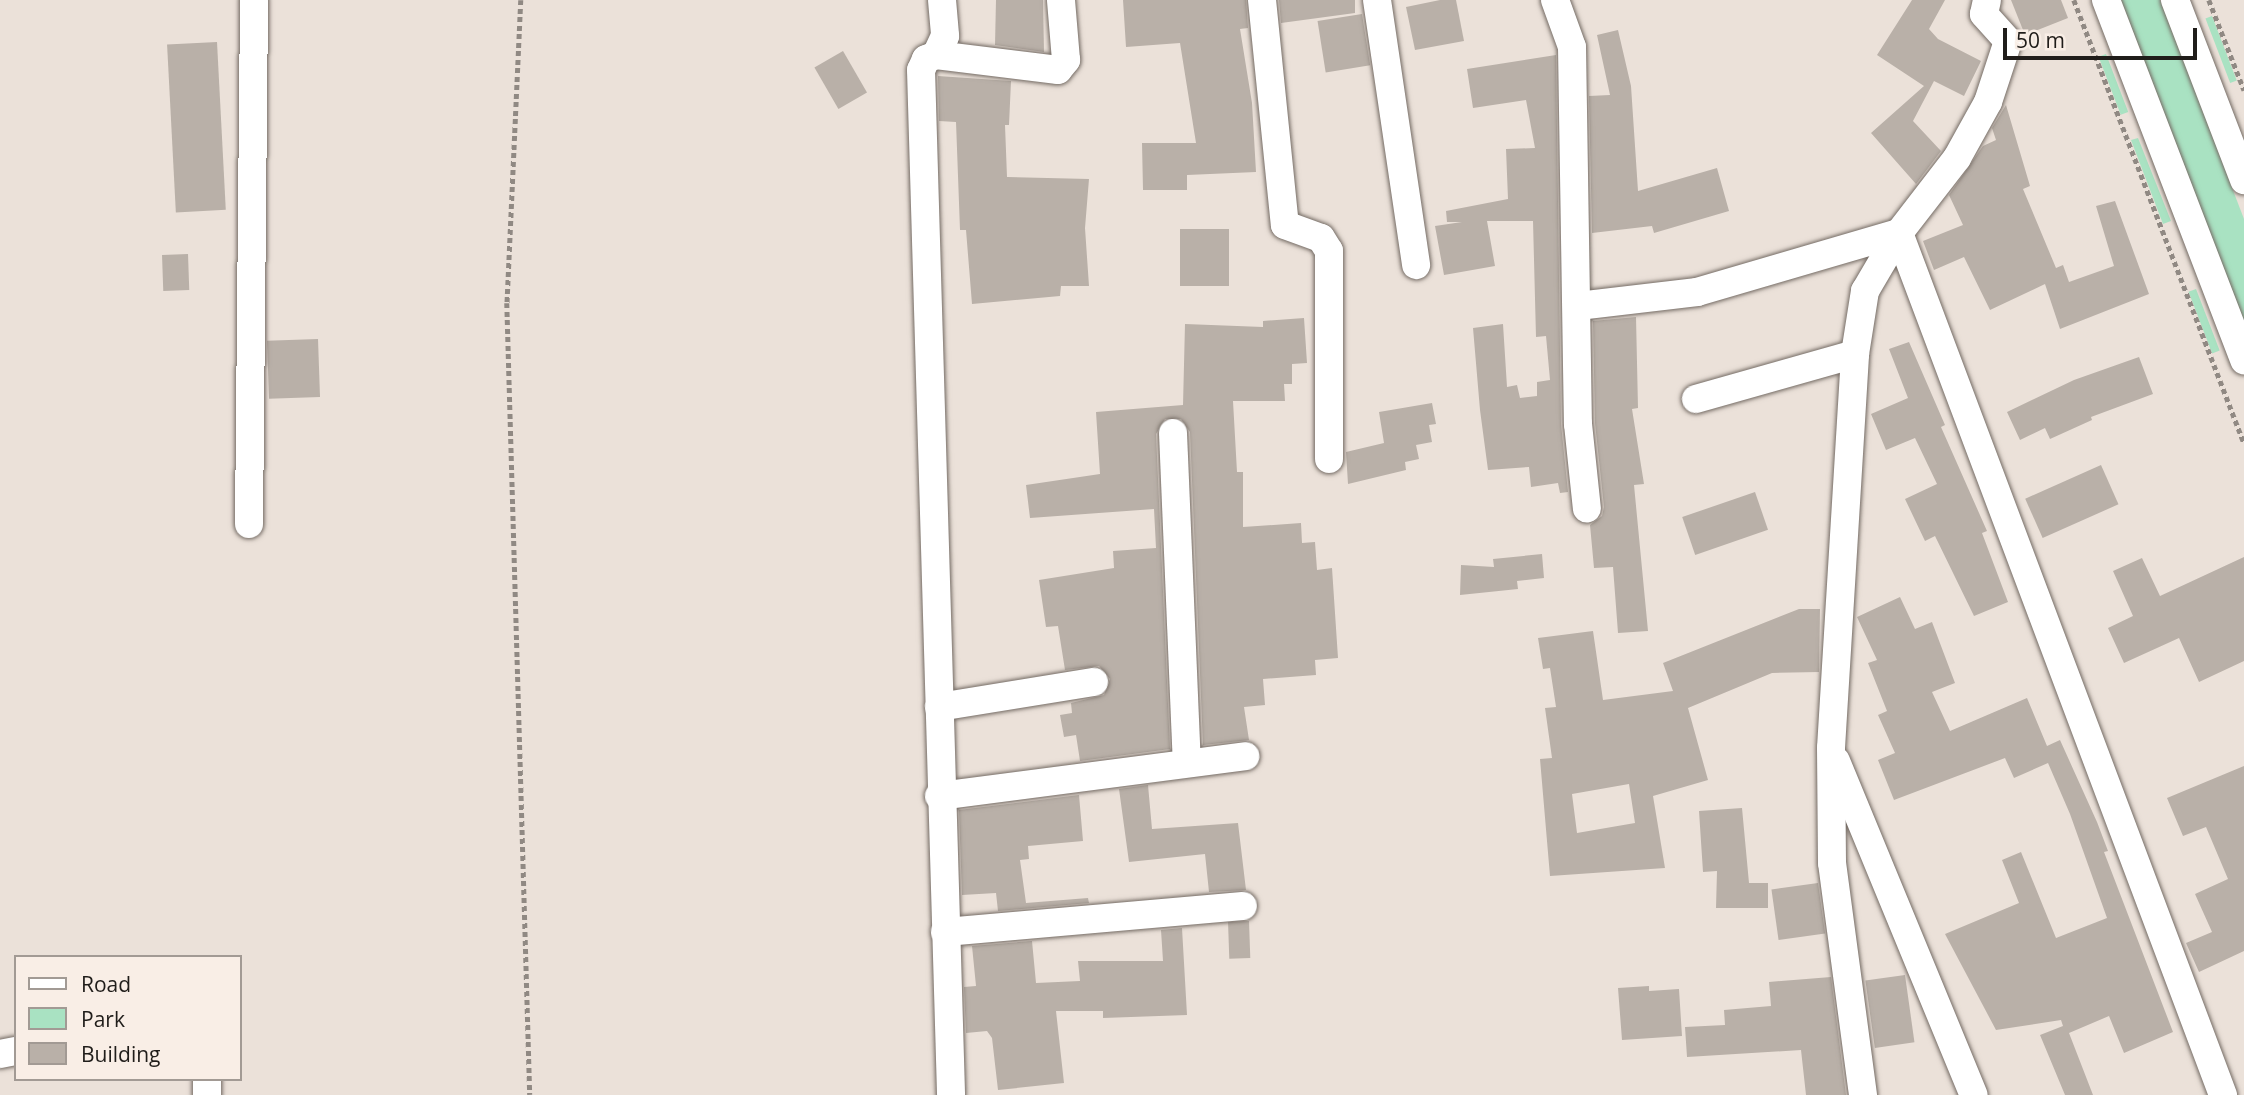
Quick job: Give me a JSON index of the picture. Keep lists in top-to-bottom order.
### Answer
{
  "legend": ["Road", "Park", "Building"],
  "scale_bar": "50 m"
}
